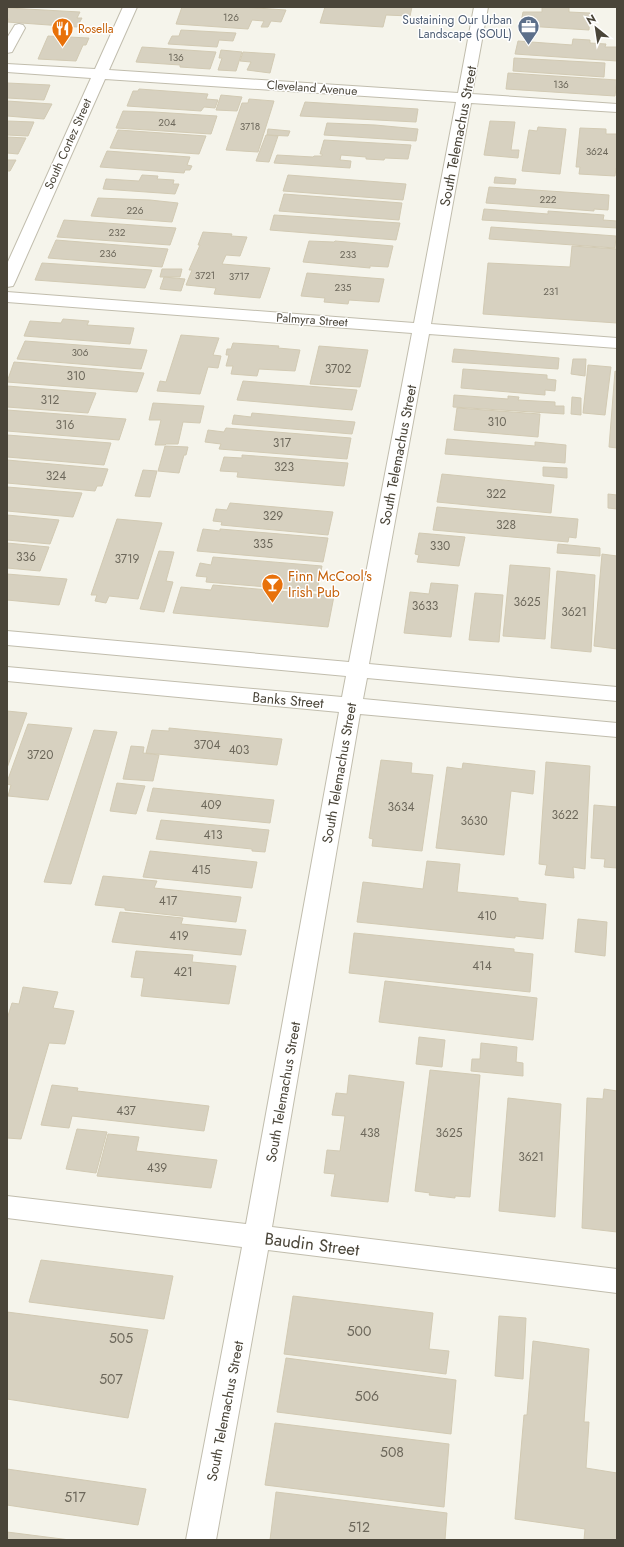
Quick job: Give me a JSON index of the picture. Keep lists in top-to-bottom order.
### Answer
{
  "streets": {
    "street": [
      "Cleveland Avenue",
      "South Telemachus Street",
      "South Cortez Street",
      "Palmyra Street",
      "Banks Street",
      "Baudin Street"
    ]
  },
  "crossings": [
    ["Cleveland Avenue", "South Telemachus Street"],
    ["Cleveland Avenue", "South Cortez Street"],
    ["South Telemachus Street", "Palmyra Street"],
    ["South Telemachus Street", "Banks Street"],
    ["South Telemachus Street", "Baudin Street"]
  ],
  "places": {
    "office": ["Sustaining Our Urban Landscape (SOUL)"],
    "restaurant": ["Rosella"],
    "bar": ["Finn McCool's Irish Pub"]
  },
  "house_numbers": [
    "126",
    "136",
    "136",
    "204",
    "3718",
    "3624",
    "222",
    "226",
    "232",
    "236",
    "233",
    "3721",
    "3717",
    "235",
    "231",
    "306",
    "3702",
    "310",
    "312",
    "310",
    "316",
    "317",
    "323",
    "324",
    "322",
    "329",
    "328",
    "335",
    "330",
    "336",
    "3719",
    "3625",
    "3633",
    "3621",
    "3704",
    "403",
    "3720",
    "409",
    "3634",
    "3622",
    "3630",
    "413",
    "415",
    "417",
    "410",
    "419",
    "414",
    "421",
    "437",
    "438",
    "3625",
    "3621",
    "439",
    "500",
    "505",
    "507",
    "506",
    "508",
    "517",
    "512"
  ],
  "north": "top left"
}
